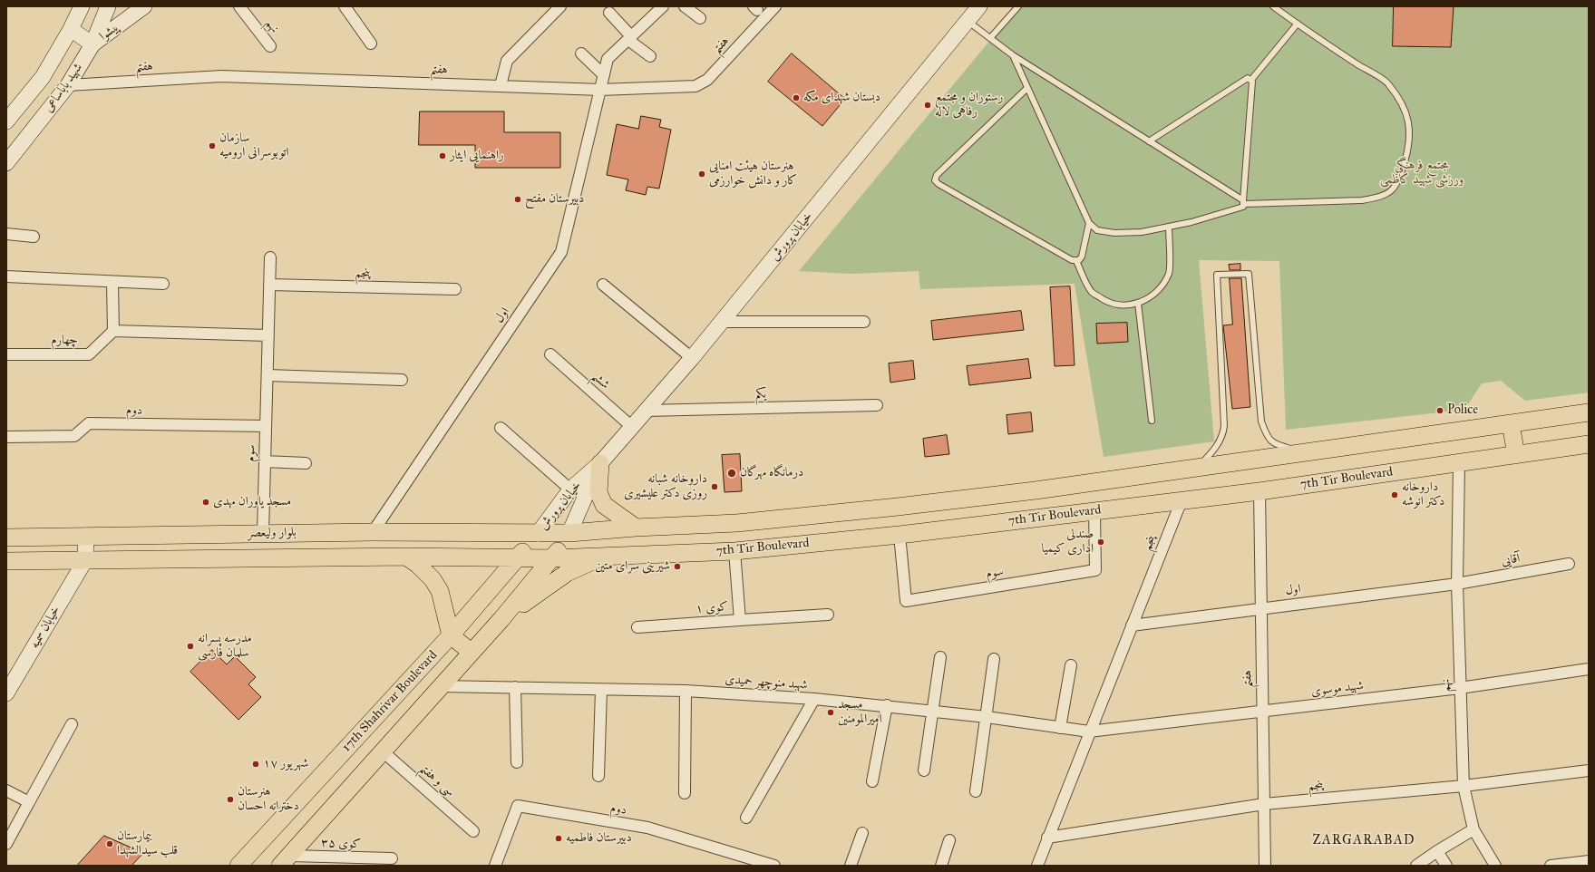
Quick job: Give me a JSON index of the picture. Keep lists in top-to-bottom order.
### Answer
{
  "streets": {
    "main road": ["7th Tir Boulevard", "بلوار ولیعصر", "17th Shahrivar Boulevard"],
    "street": [
      "نهم",
      "پیشوا",
      "هفتم",
      "شهید باباساعی",
      "خیابان پرورش",
      "پنجم",
      "اول",
      "چهارم",
      "ششم",
      "یکم",
      "دوم",
      "سوم",
      "آقایی",
      "کوی ۱",
      "خیابان سمیه",
      "شهبد منوچهر حمیدی",
      "شهید موسوی",
      "سی و هفتم",
      "کوی ۳۵"
    ]
  },
  "crossings": [
    ["نهم", "پنجم"],
    ["نهم", "اول"],
    ["نهم", "7th Tir Boulevard"],
    ["نهم", "آقایی"],
    ["نهم", "شهید موسوی"],
    ["پیشوا", "شهید باباساعی"],
    ["هفتم", "شهید باباساعی"],
    ["هفتم", "پنجم"],
    ["هفتم", "اول"],
    ["هفتم", "7th Tir Boulevard"],
    ["هفتم", "شهید موسوی"],
    ["خیابان پرورش", "ششم"],
    ["خیابان پرورش", "یکم"],
    ["خیابان پرورش", "بلوار ولیعصر"],
    ["خیابان پرورش", "17th Shahrivar Boulevard"],
    ["پنجم", "اول"],
    ["پنجم", "سوم"],
    ["پنجم", "7th Tir Boulevard"],
    ["پنجم", "شهبد منوچهر حمیدی"],
    ["پنجم", "شهید موسوی"],
    ["اول", "بلوار ولیعصر"],
    ["اول", "آقایی"],
    ["دوم", "سوم"],
    ["سوم", "7th Tir Boulevard"],
    ["سوم", "بلوار ولیعصر"],
    ["7th Tir Boulevard", "بلوار ولیعصر"],
    ["7th Tir Boulevard", "کوی ۱"],
    ["7th Tir Boulevard", "17th Shahrivar Boulevard"],
    ["بلوار ولیعصر", "خیابان سمیه"],
    ["بلوار ولیعصر", "17th Shahrivar Boulevard"],
    ["شهبد منوچهر حمیدی", "شهید موسوی"],
    ["شهبد منوچهر حمیدی", "17th Shahrivar Boulevard"],
    ["17th Shahrivar Boulevard", "سی و هفتم"],
    ["17th Shahrivar Boulevard", "کوی ۳۵"]
  ],
  "districts": ["ZARGARABAD"],
  "parks": ["مجتمع فرهنگی ورزشی شهید کاظمی"],
  "places": [
    "دبستان شهدای مکه",
    "رستوران و مجتمع رفاهی لاله",
    "سازمان اتوبوسرانی ارومیه",
    "راهنمایی ایثار",
    "هنرستان هیئت امنایی کار و دانش خوارزمی",
    "دبیرستان مفتح",
    "Police",
    "درمانگاه مهرگان",
    "داروخانه شبانه روزی دکتر علیشیری",
    "داروخانه دکتر انوشه",
    "مسجد یاوران مهدی",
    "صندلی اداری کیمیا",
    "شیرینی سرای متین",
    "مدرسه پسرانه سلمان فارسی",
    "مسجد امیرالمومنین",
    "۱۷ شهریور",
    "هنرستان دخترانه احسان",
    "دبیرستان فاطمیه",
    "بیمارستان قلب سیدالشهدا"
  ]
}
